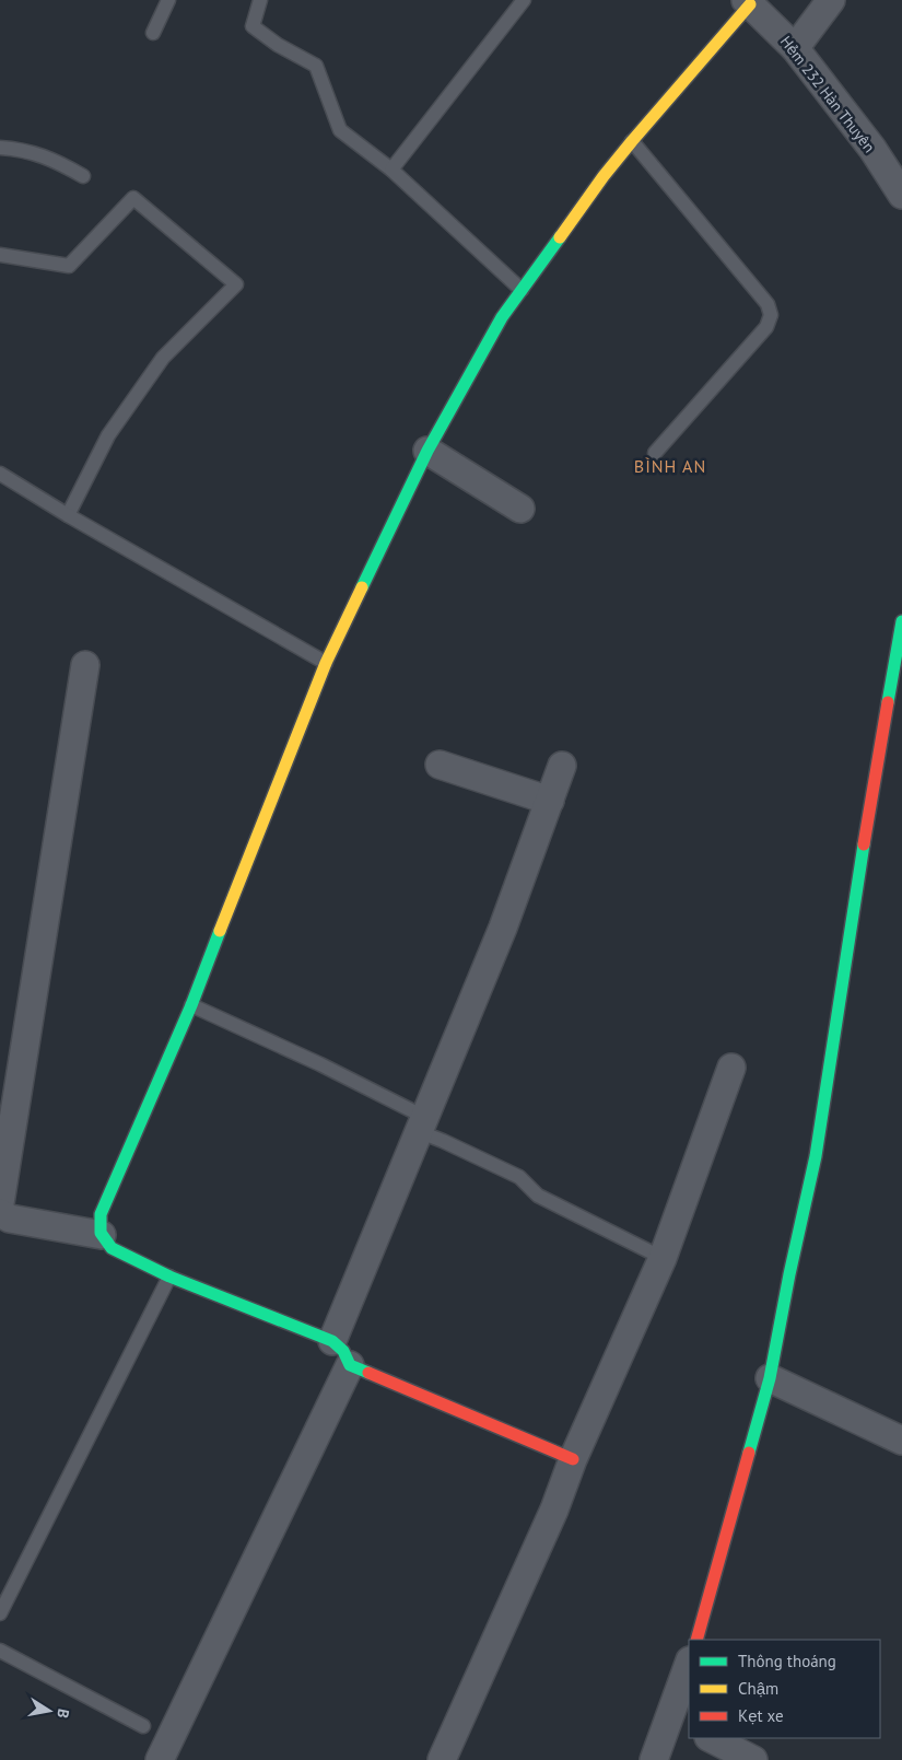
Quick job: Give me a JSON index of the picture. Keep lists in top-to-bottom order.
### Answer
{
  "streets": {
    "street": ["Hẻm 232 Hàn Thuyên"]
  },
  "districts": ["BÌNH AN"],
  "legend": ["Thông thoáng", "Chậm", "Kẹt xe"],
  "north": "right"
}
